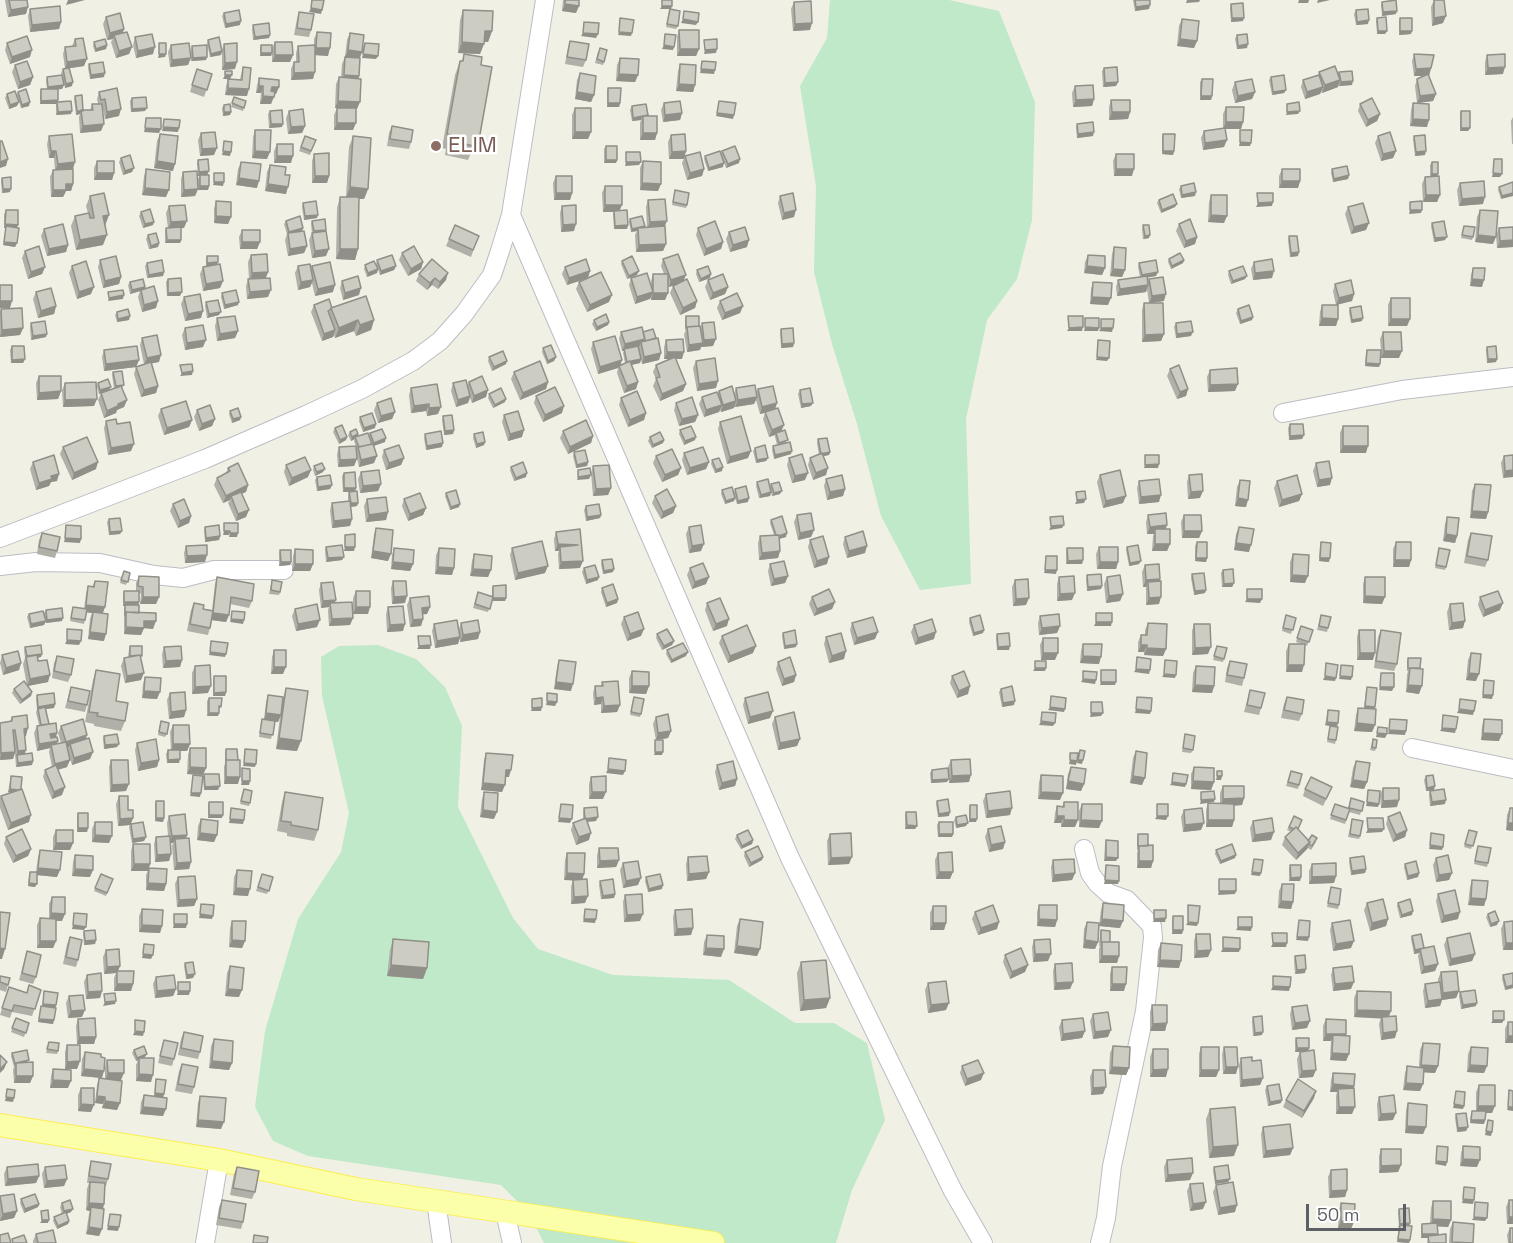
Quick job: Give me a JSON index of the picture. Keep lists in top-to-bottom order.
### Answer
{
  "places": ["ELIM"],
  "scale_bar": "50 m"
}
